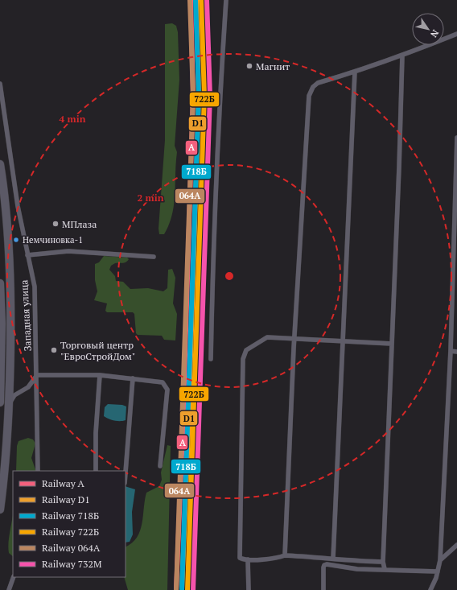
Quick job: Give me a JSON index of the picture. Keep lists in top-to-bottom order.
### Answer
{
  "streets": {
    "street": ["Западная улица"]
  },
  "places": [
    "Магнит",
    "МПлаза",
    "Немчиновка-1",
    "Торговый центр \"ЕвроСтройДом\""
  ],
  "lines": [
    "rail line A",
    "rail line D1",
    "rail line 718Б",
    "rail line 722Б",
    "rail line 064А",
    "rail line 732М"
  ],
  "legend": [
    "Railway A",
    "Railway D1",
    "Railway 718Б",
    "Railway 722Б",
    "Railway 064А",
    "Railway 732М"
  ],
  "north": "bottom right",
  "rings": ["4 min", "2 min"]
}
